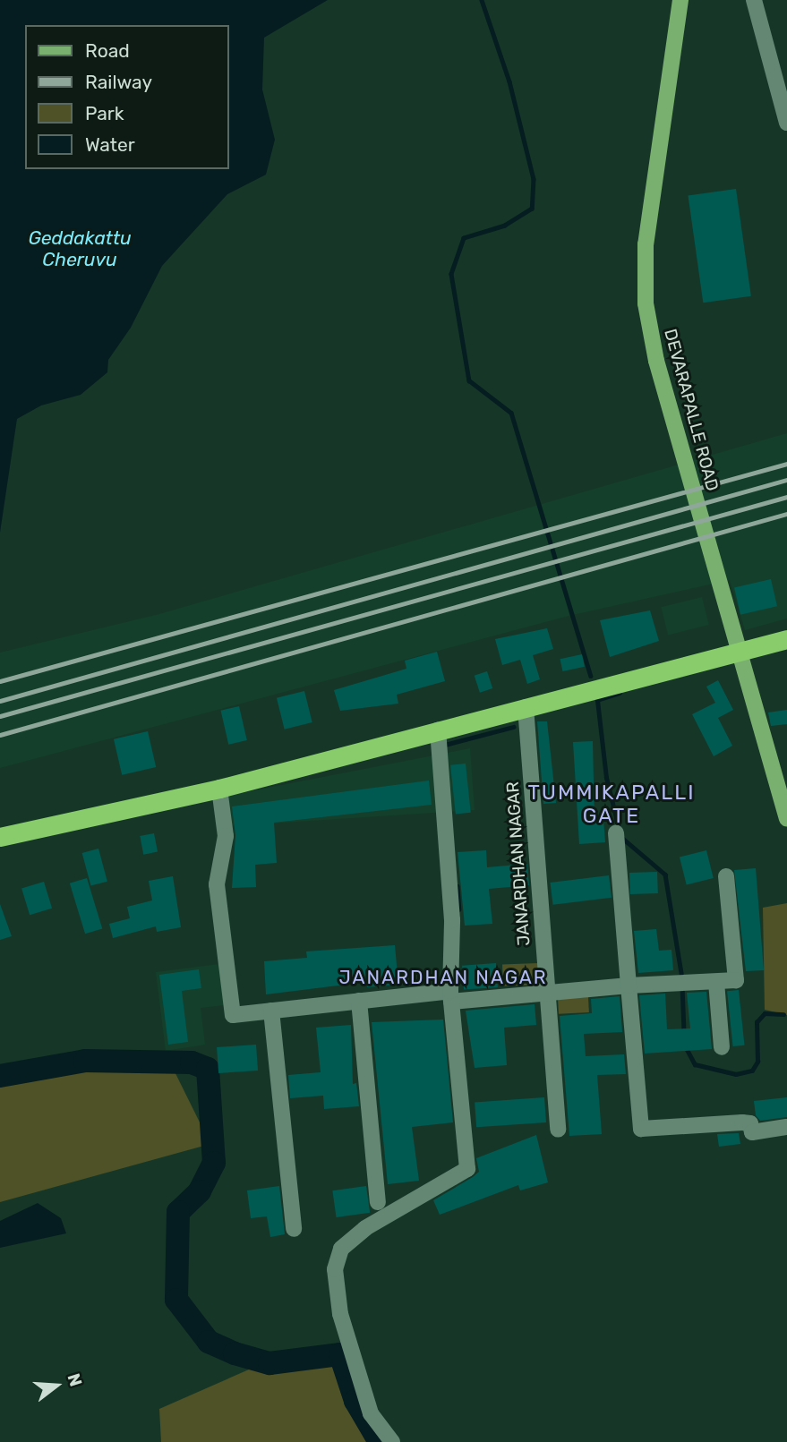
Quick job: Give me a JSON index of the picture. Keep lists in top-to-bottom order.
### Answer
{
  "streets": {
    "main road": ["DEVARAPALLE ROAD"],
    "street": ["JANARDHAN NAGAR"]
  },
  "districts": ["TUMMIKAPALLI GATE", "JANARDHAN NAGAR"],
  "water": ["Geddakattu Cheruvu"],
  "legend": [
    "Road",
    "Railway",
    "Park",
    "Water"
  ],
  "north": "right"
}
